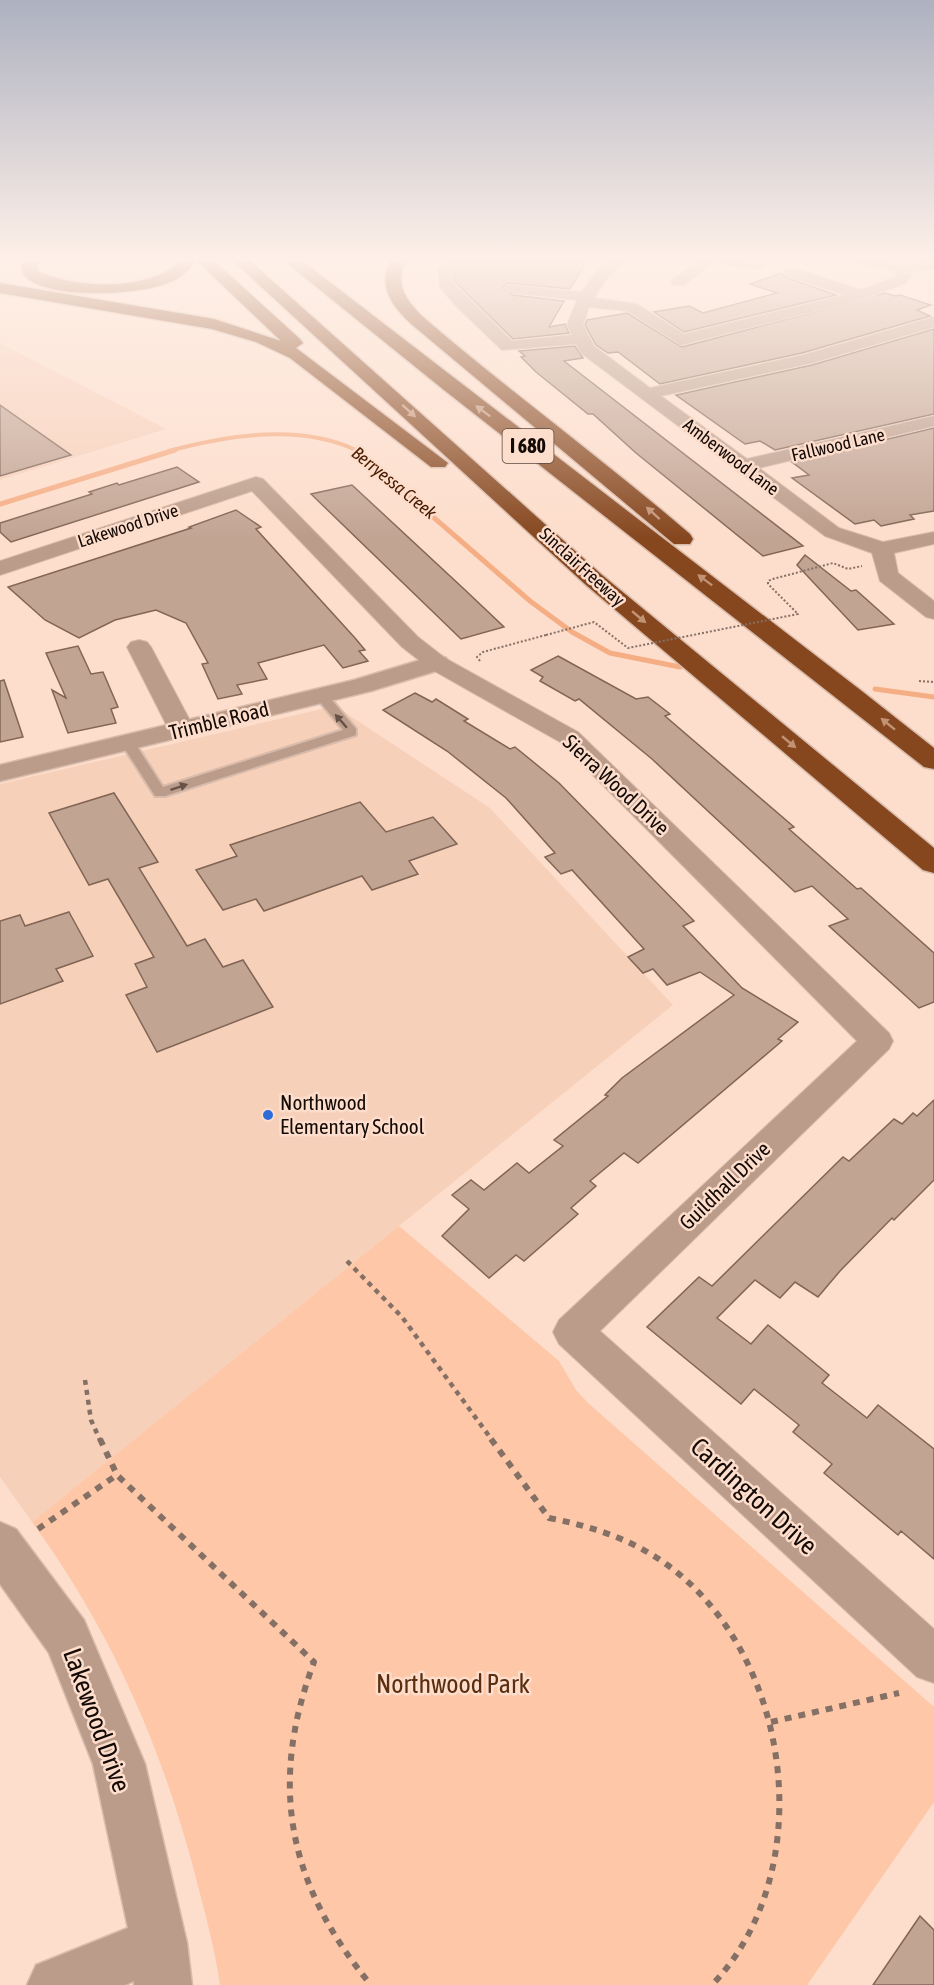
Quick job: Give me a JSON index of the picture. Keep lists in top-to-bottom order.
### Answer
{
  "streets": {
    "highway": ["I 680", "Sinclair Freeway"],
    "street": [
      "Fallwood Lane",
      "Amberwood Lane",
      "Lakewood Drive",
      "Trimble Road",
      "Sierra Wood Drive",
      "Guildhall Drive",
      "Cardington Drive"
    ]
  },
  "crossings": [
    ["Fallwood Lane", "Amberwood Lane"],
    ["Lakewood Drive", "Sierra Wood Drive"],
    ["Trimble Road", "Sierra Wood Drive"],
    ["Sierra Wood Drive", "Guildhall Drive"],
    ["Guildhall Drive", "Cardington Drive"]
  ],
  "water": ["Berryessa Creek"],
  "parks": ["Northwood Park"],
  "places": ["Northwood Elementary School"]
}
